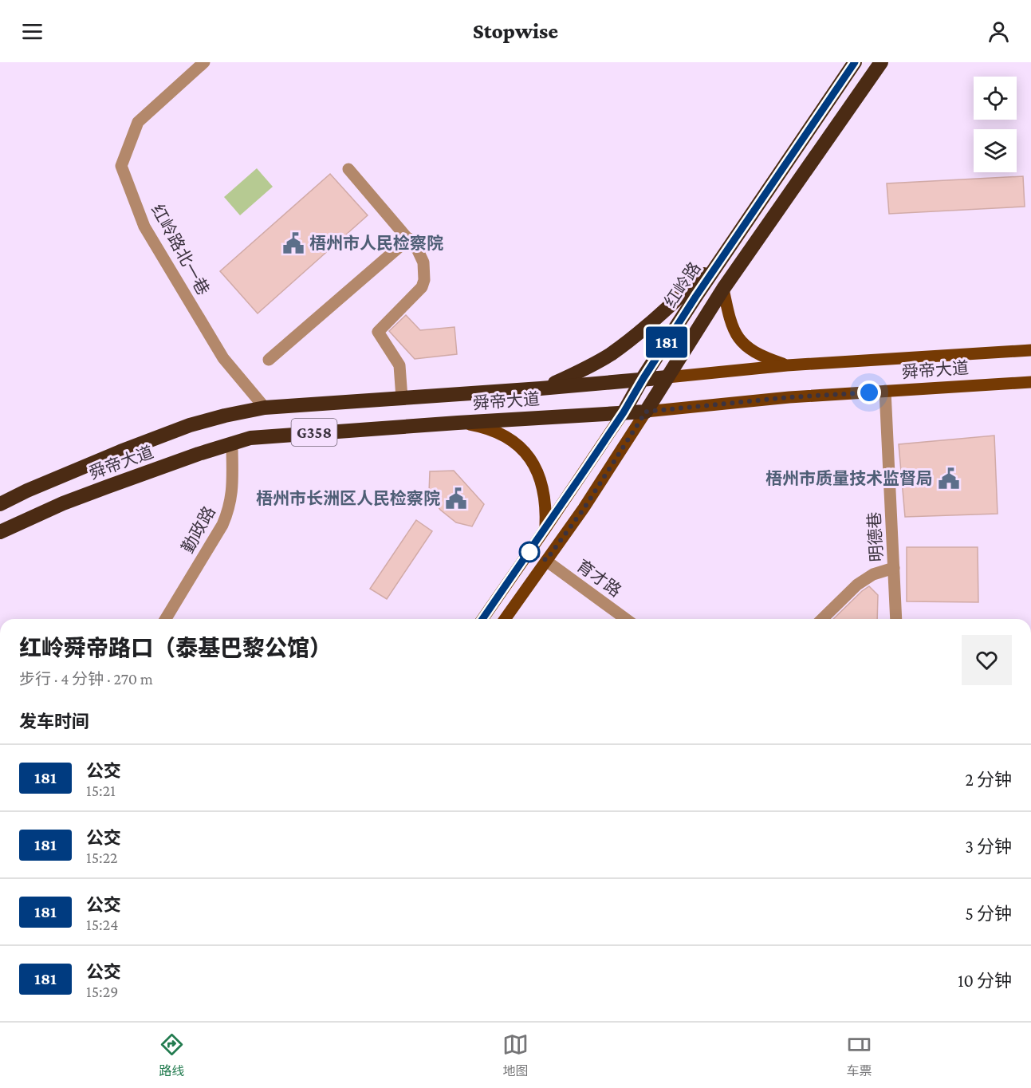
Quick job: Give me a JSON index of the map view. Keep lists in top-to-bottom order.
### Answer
{
  "streets": {
    "highway": ["红岭路", "舜帝大道", "G358"],
    "street": [
      "红岭路北一巷",
      "勤政路",
      "明德巷",
      "育才路"
    ]
  },
  "crossings": [
    ["红岭路北一巷", "舜帝大道"],
    ["红岭路", "舜帝大道"],
    ["红岭路", "G358"],
    ["舜帝大道", "G358"],
    ["舜帝大道", "勤政路"],
    ["舜帝大道", "明德巷"]
  ],
  "places": {
    "public building": ["梧州市人民检察院", "梧州市质量技术监督局", "梧州市长洲区人民检察院"]
  },
  "lines": ["bus line 181"],
  "page": {
    "header": "Stopwise",
    "on_map": "181",
    "heading": [
      ["红岭舜帝路口（泰基巴黎公馆）", "步行 · 4 分钟 · 270 m"],
      "发车时间"
    ],
    "list": [
      {
        "mark": "181",
        "name": "公交",
        "note": "15:21",
        "value": "2 分钟"
      },
      {
        "mark": "181",
        "name": "公交",
        "note": "15:22",
        "value": "3 分钟"
      },
      {
        "mark": "181",
        "name": "公交",
        "note": "15:24",
        "value": "5 分钟"
      },
      {
        "mark": "181",
        "name": "公交",
        "note": "15:29",
        "value": "10 分钟"
      }
    ],
    "tabs": ["路线", "地图", "车票"]
  }
}
